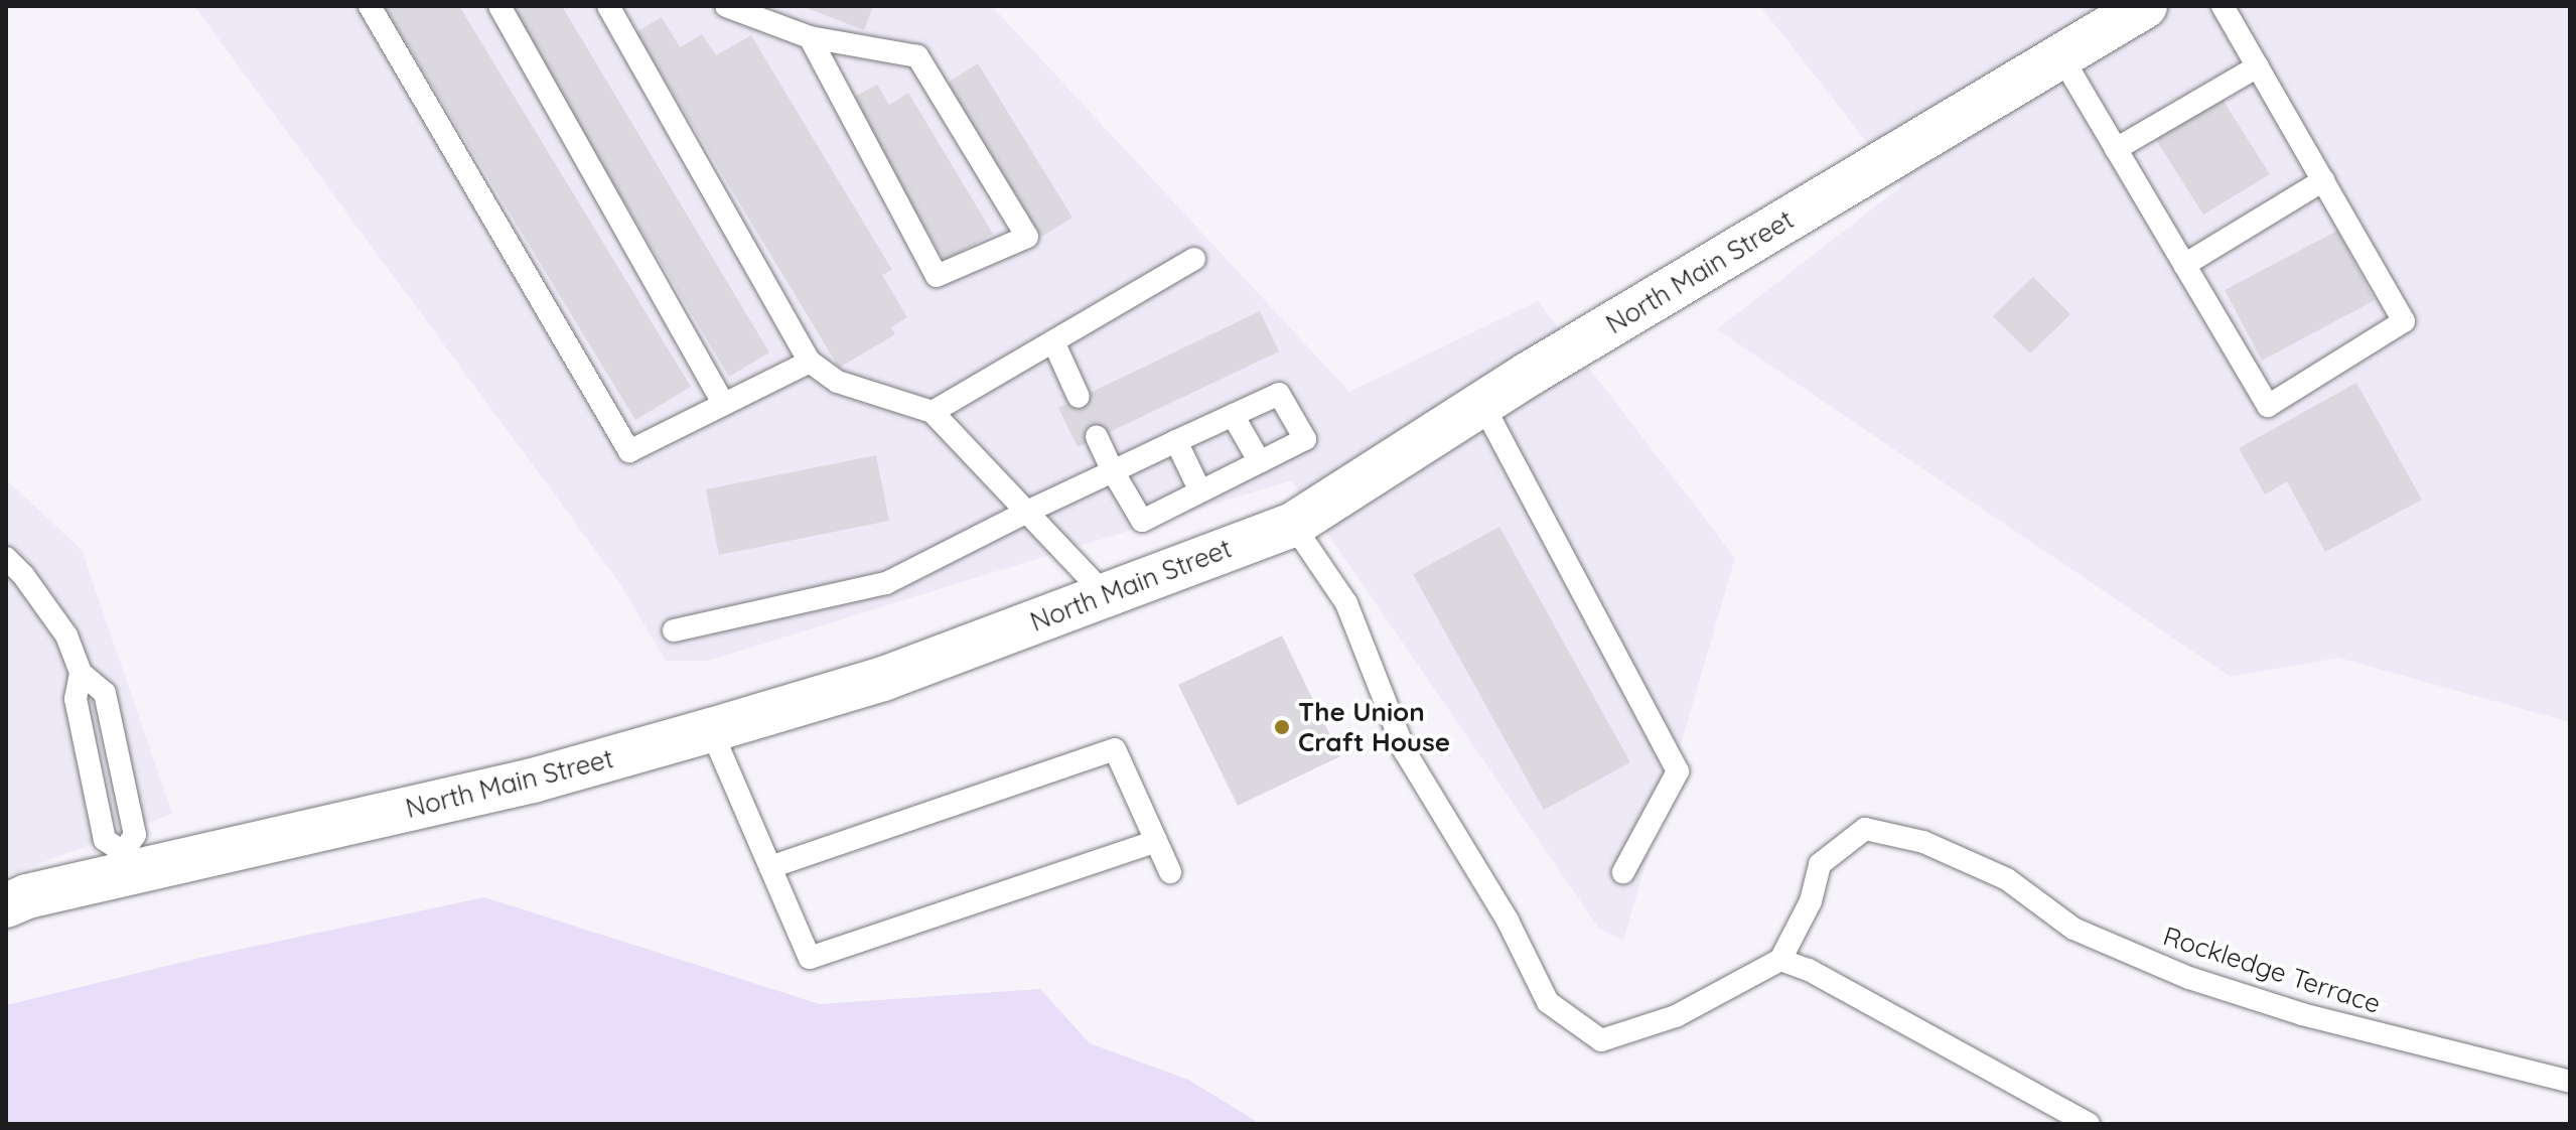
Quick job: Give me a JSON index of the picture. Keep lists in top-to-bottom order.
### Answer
{
  "streets": {
    "main road": ["North Main Street"],
    "lane": ["Rockledge Terrace"]
  },
  "places": ["The Union Craft House"]
}
